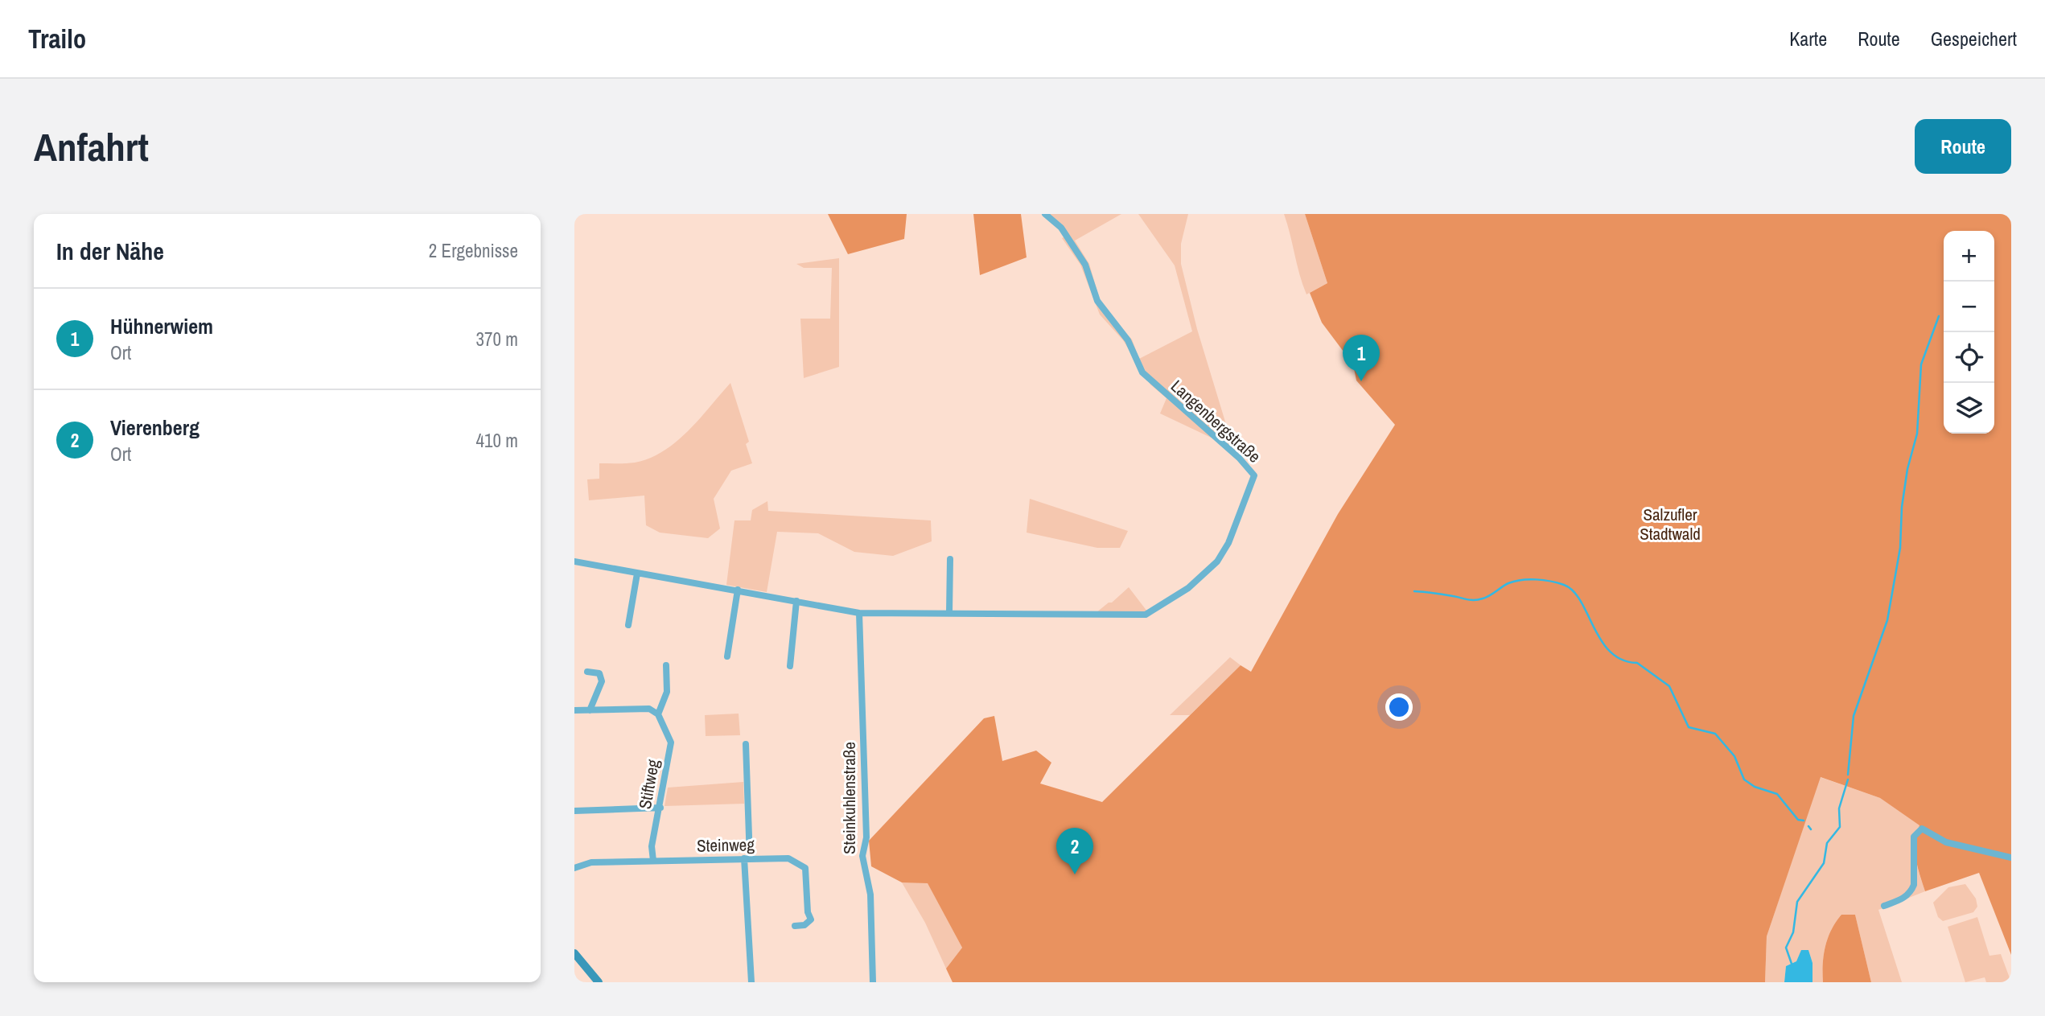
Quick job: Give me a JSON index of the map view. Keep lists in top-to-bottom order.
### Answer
{
  "streets": {
    "street": [
      "Langenbergstraße",
      "Stiftweg",
      "Steinkuhlenstraße",
      "Steinweg"
    ]
  },
  "crossings": [
    ["Langenbergstraße", "Steinkuhlenstraße"],
    ["Stiftweg", "Steinweg"]
  ],
  "parks": ["Salzufler Stadtwald"],
  "page": {
    "header": "Trailo",
    "nav": ["Karte", "Route", "Gespeichert"],
    "buttons": "Route",
    "title": "Anfahrt",
    "heading": ["In der Nähe", "2 Ergebnisse"],
    "map_buttons": ["+", "−"],
    "list": [
      {
        "mark": "1",
        "name": "Hühnerwiem",
        "note": "Ort",
        "value": "370 m"
      },
      {
        "mark": "2",
        "name": "Vierenberg",
        "note": "Ort",
        "value": "410 m"
      }
    ],
    "pins": ["1", "2"]
  }
}
